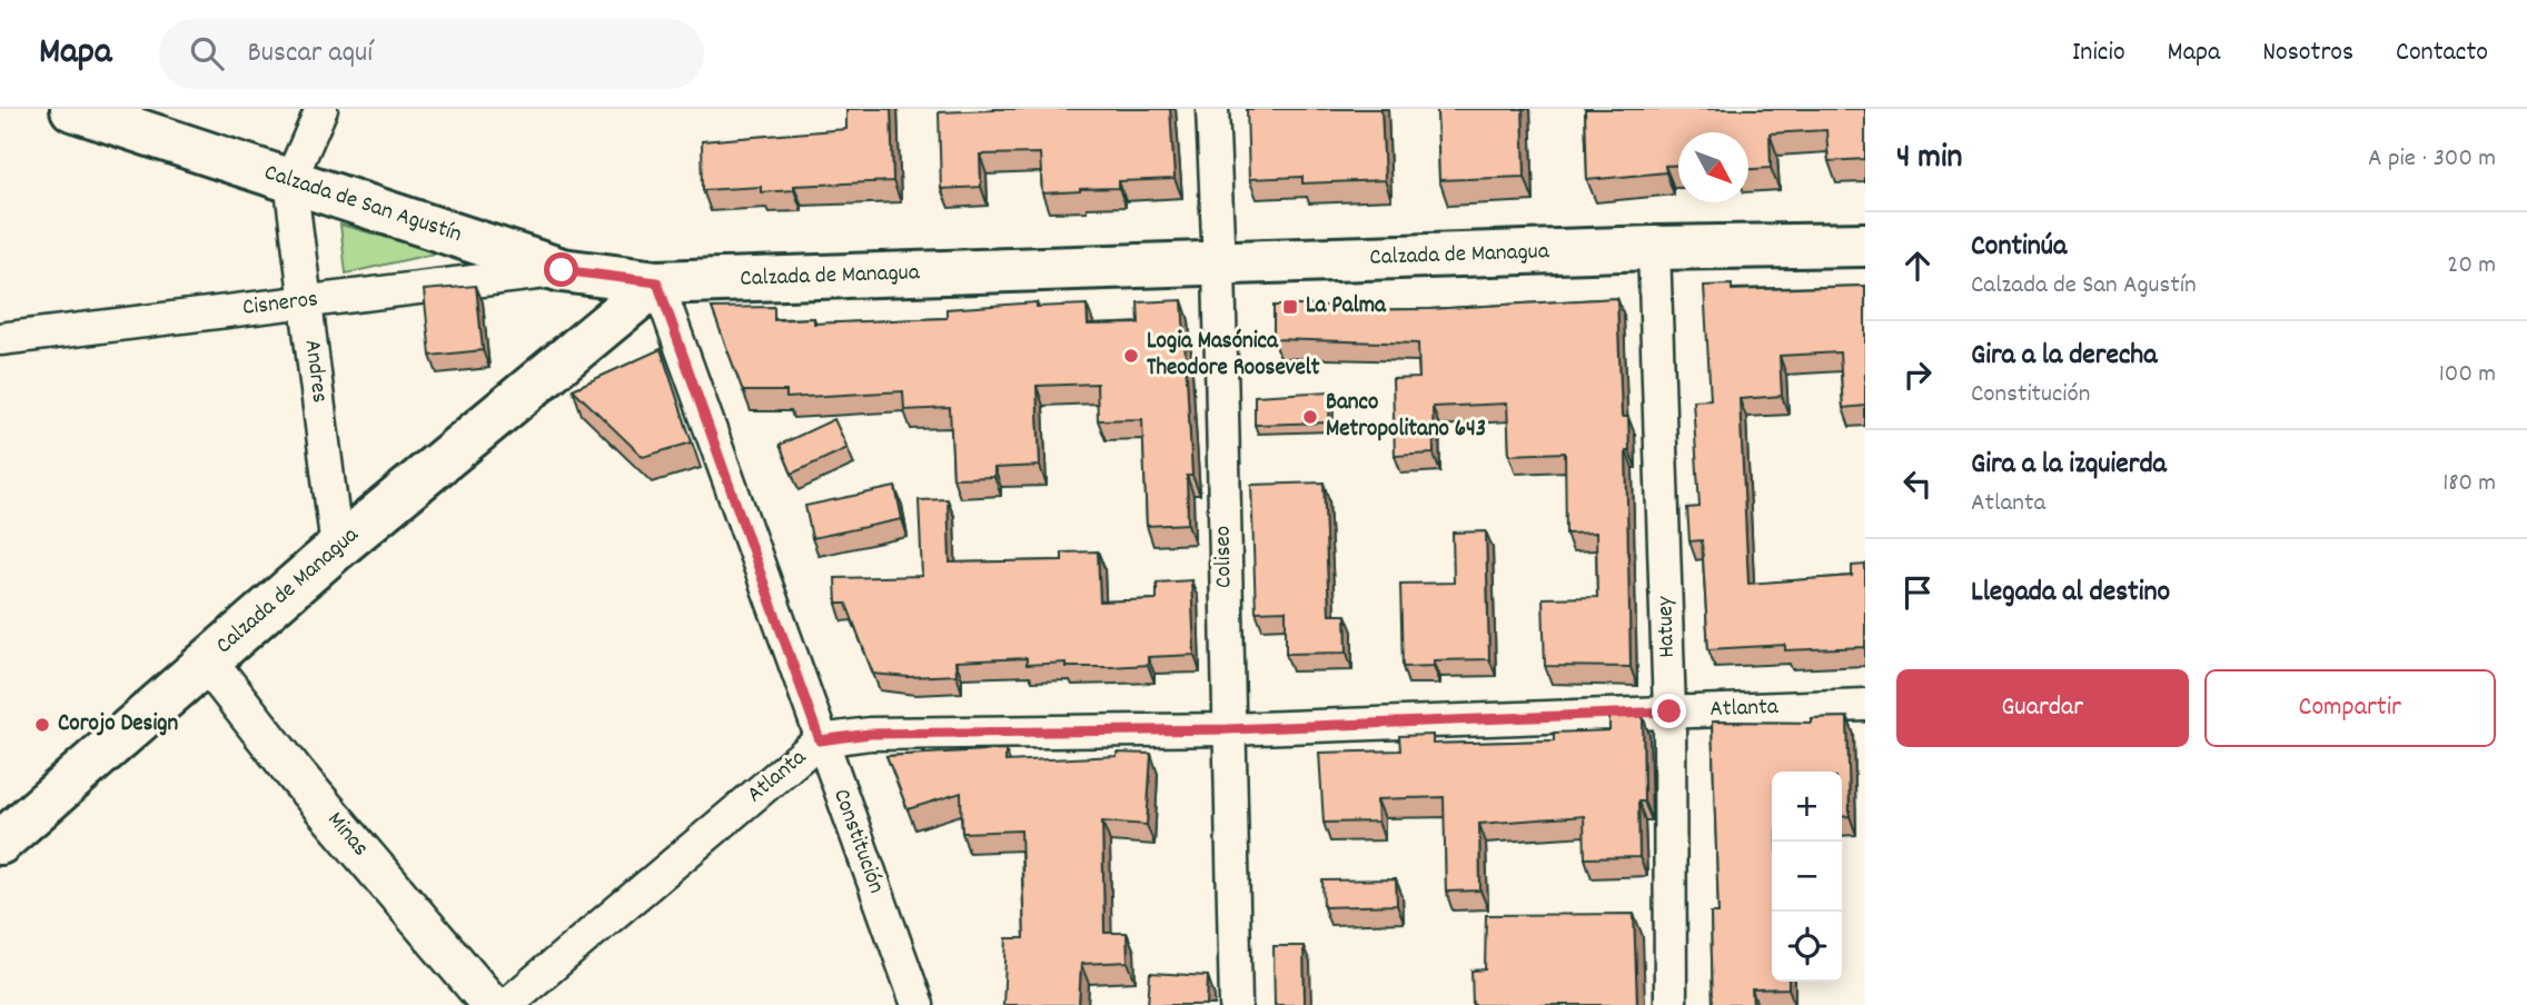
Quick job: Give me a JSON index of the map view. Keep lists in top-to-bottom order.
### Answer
{
  "streets": {
    "main road": ["Calzada de San Agustín", "Calzada de Managua"],
    "street": [
      "Cisneros",
      "Andres",
      "Coliseo",
      "Hatuey",
      "Atlanta",
      "Minas",
      "Constitución"
    ]
  },
  "crossings": [
    ["Calzada de San Agustín", "Calzada de Managua"],
    ["Calzada de San Agustín", "Cisneros"],
    ["Calzada de San Agustín", "Andres"],
    ["Calzada de San Agustín", "Constitución"],
    ["Calzada de Managua", "Andres"],
    ["Calzada de Managua", "Coliseo"],
    ["Calzada de Managua", "Hatuey"],
    ["Calzada de Managua", "Minas"],
    ["Calzada de Managua", "Constitución"],
    ["Cisneros", "Andres"],
    ["Coliseo", "Atlanta"],
    ["Hatuey", "Atlanta"],
    ["Atlanta", "Constitución"]
  ],
  "places": {
    "transit": ["La Palma"],
    "other": ["Logia Masónica Theodore Roosevelt", "Banco Metropolitano 643", "Corojo Design"]
  },
  "north": "bottom right",
  "page": {
    "header": "Mapa",
    "search": "Buscar aquí",
    "nav": [
      "Inicio",
      "Mapa",
      "Nosotros",
      "Contacto"
    ],
    "heading": ["4 min", "A pie · 300 m"],
    "list": [
      ["Continúa", "Calzada de San Agustín", "20 m"],
      ["Gira a la derecha", "Constitución", "100 m"],
      ["Gira a la izquierda", "Atlanta", "180 m"],
      "Llegada al destino"
    ],
    "buttons": ["Guardar", "Compartir"],
    "map_buttons": ["+", "−"]
  }
}
